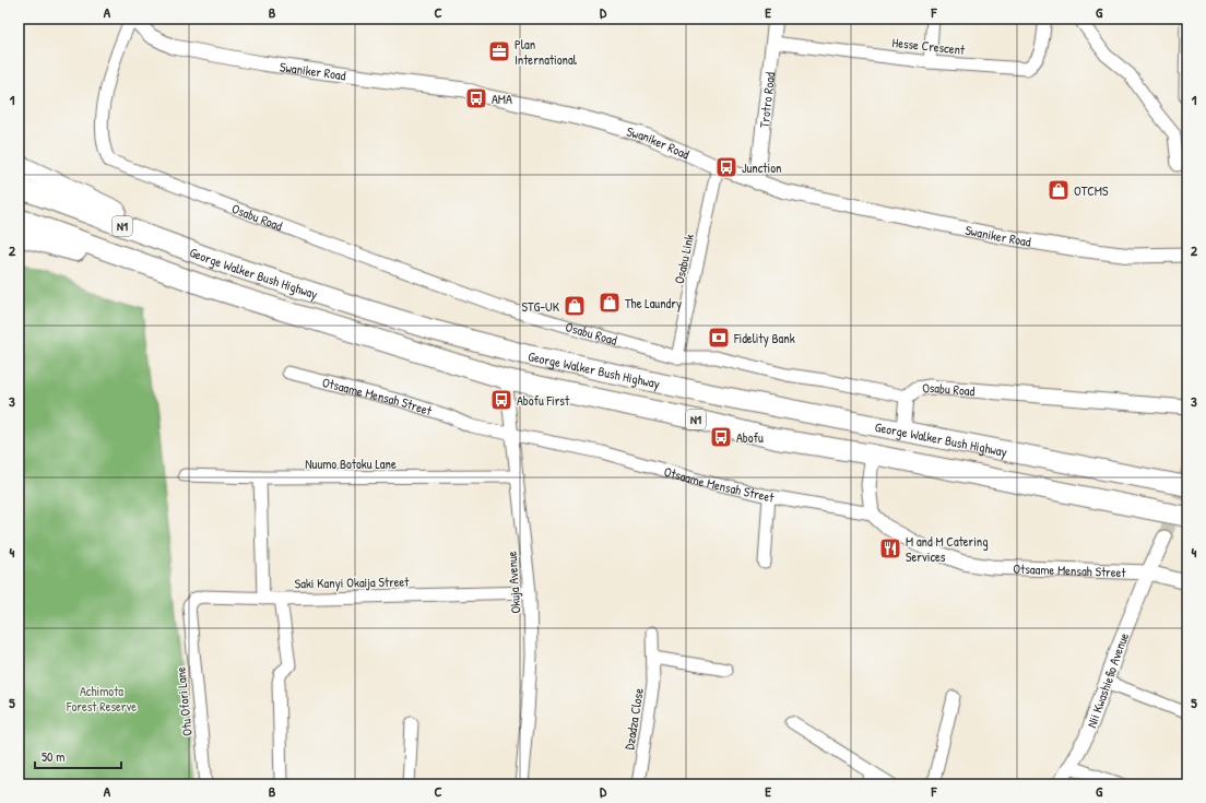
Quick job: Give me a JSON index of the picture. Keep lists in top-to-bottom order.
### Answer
{
  "streets": {
    "highway": ["N1", "George Walker Bush Highway"],
    "street": [
      "Hesse Crescent",
      "Swaniker Road",
      "Trotro Road",
      "Osabu Road",
      "Osabu Link",
      "Otsaame Mensah Street",
      "Nuumo Botoku Lane",
      "Saki Kanyi Okaija Street",
      "Okuja Avenue",
      "Nii Kwashiefio Avenue",
      "Otu Ofori Lane",
      "Dzadza Close"
    ]
  },
  "crossings": [
    ["Hesse Crescent", "Trotro Road"],
    ["Swaniker Road", "Trotro Road"],
    ["Swaniker Road", "Osabu Link"],
    ["Osabu Road", "Osabu Link"],
    ["George Walker Bush Highway", "Okuja Avenue"],
    ["Otsaame Mensah Street", "Okuja Avenue"],
    ["Otsaame Mensah Street", "Nii Kwashiefio Avenue"],
    ["Nuumo Botoku Lane", "Okuja Avenue"],
    ["Saki Kanyi Okaija Street", "Okuja Avenue"],
    ["Saki Kanyi Okaija Street", "Otu Ofori Lane"]
  ],
  "parks": ["Achimota Forest Reserve"],
  "places": {
    "office": ["Plan International"],
    "bus stop": [
      "AMA",
      "Junction",
      "Abofu First",
      "Abofu"
    ],
    "shop": ["OTCMS", "The Laundry", "STG-UK"],
    "bank": ["Fidelity Bank"],
    "restaurant": ["M and M Catering Services"]
  },
  "scale_bar": "50 m",
  "grid": {
    "columns": [
      "A",
      "B",
      "C",
      "D",
      "E",
      "F",
      "G"
    ],
    "rows": [
      "1",
      "2",
      "3",
      "4",
      "5"
    ]
  }
}
